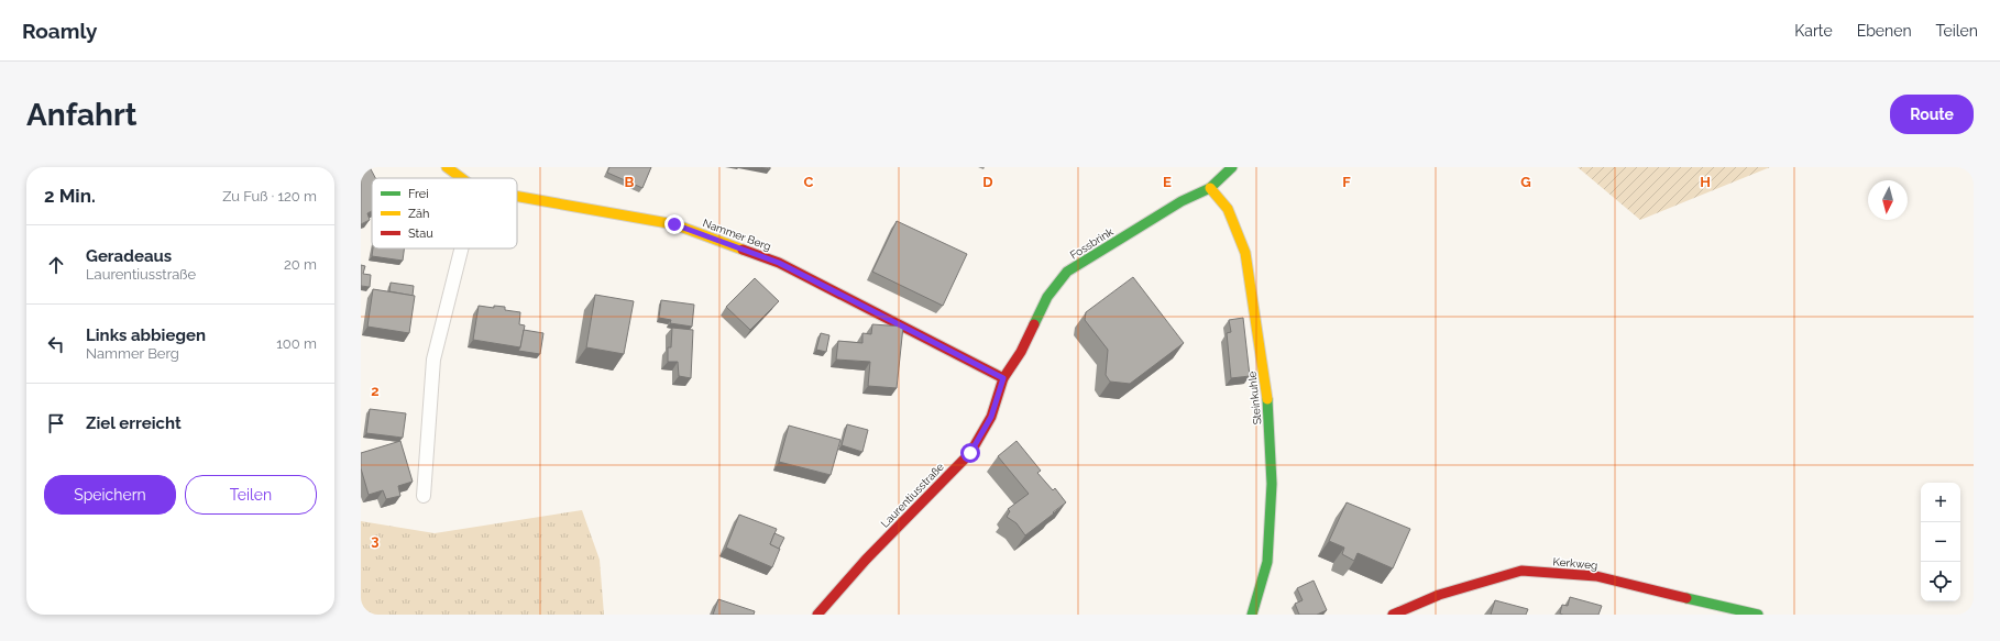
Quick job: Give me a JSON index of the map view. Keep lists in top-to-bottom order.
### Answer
{
  "streets": {
    "street": [
      "Nammer Berg",
      "Fossbrink",
      "Steinkuhle",
      "Laurentiusstraße",
      "Kerkweg"
    ]
  },
  "crossings": [
    ["Nammer Berg", "Fossbrink"],
    ["Nammer Berg", "Laurentiusstraße"],
    ["Fossbrink", "Steinkuhle"],
    ["Fossbrink", "Laurentiusstraße"]
  ],
  "legend": ["Frei", "Zäh", "Stau"],
  "north": "bottom",
  "page": {
    "header": "Roamly",
    "nav": ["Karte", "Ebenen", "Teilen"],
    "buttons": [
      "Route",
      ["Speichern", "Teilen"]
    ],
    "title": "Anfahrt",
    "heading": ["2 Min.", "Zu Fuß · 120 m"],
    "list": [
      ["Geradeaus", "Laurentiusstraße", "20 m"],
      ["Links abbiegen", "Nammer Berg", "100 m"],
      "Ziel erreicht"
    ],
    "map_buttons": ["+", "−"]
  },
  "grid": {
    "columns": [
      "B",
      "C",
      "D",
      "E",
      "F",
      "G",
      "H"
    ],
    "rows": ["2", "3"]
  }
}
